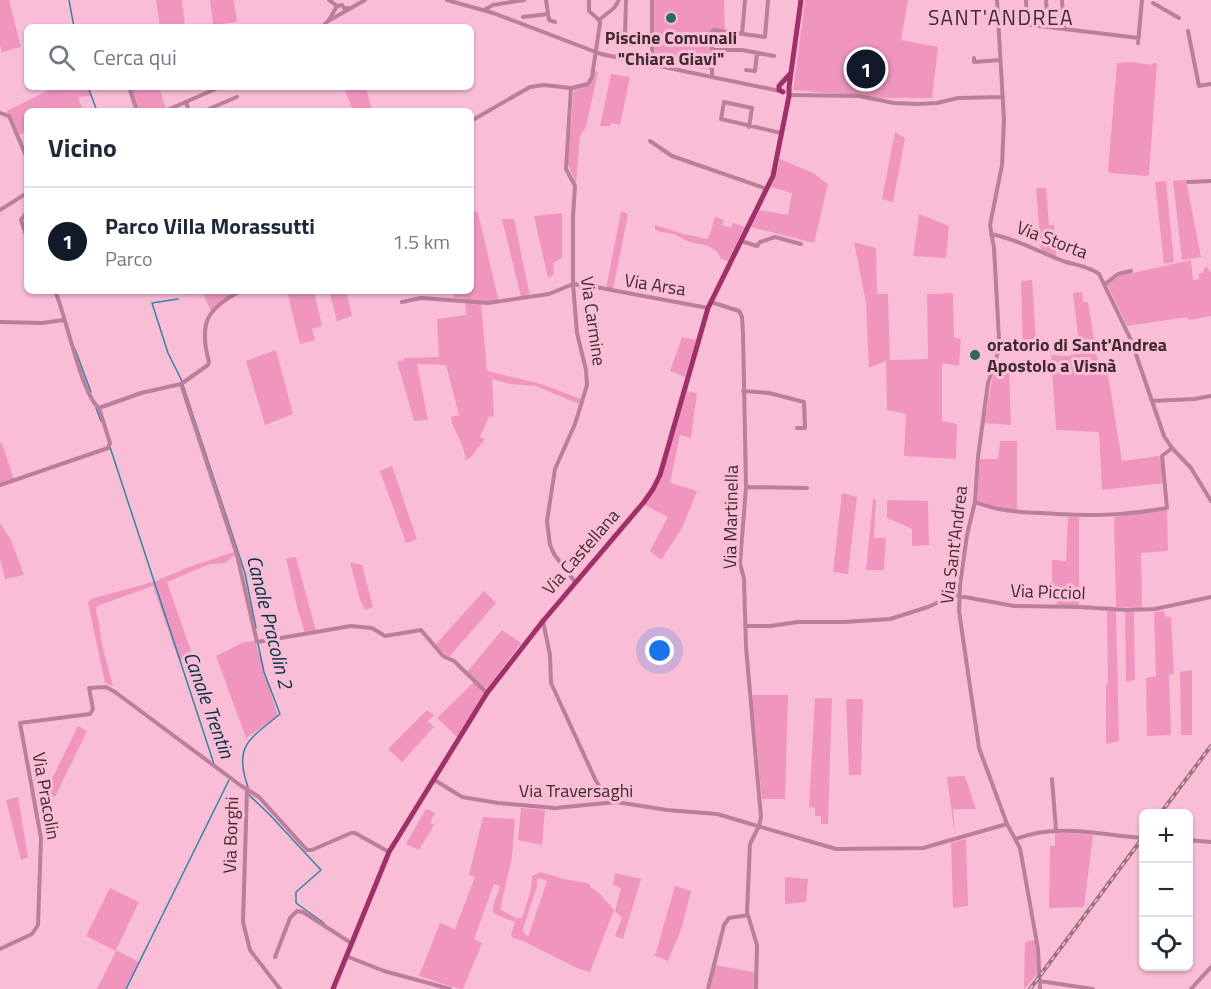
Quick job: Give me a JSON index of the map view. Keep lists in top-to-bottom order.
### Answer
{
  "streets": {
    "main road": ["Via Castellana"],
    "street": [
      "Via Storta",
      "Via Arsa",
      "Via Carmine",
      "Via Martinella",
      "Via Sant'Andrea",
      "Via Picciol",
      "Via Traversaghi",
      "Via Pracolin",
      "Via Borghi"
    ]
  },
  "crossings": [
    ["Via Storta", "Via Sant'Andrea"],
    ["Via Arsa", "Via Carmine"],
    ["Via Arsa", "Via Martinella"],
    ["Via Arsa", "Via Castellana"],
    ["Via Carmine", "Via Castellana"],
    ["Via Martinella", "Via Castellana"],
    ["Via Martinella", "Via Traversaghi"],
    ["Via Sant'Andrea", "Via Picciol"],
    ["Via Sant'Andrea", "Via Traversaghi"],
    ["Via Castellana", "Via Traversaghi"],
    ["Via Pracolin", "Via Borghi"]
  ],
  "districts": ["SANT'ANDREA"],
  "water": ["Canale Pracolin 2", "Canale Trentin"],
  "places": ["Piscine Comunali \"Chiara Giavi\"", "oratorio di Sant'Andrea Apostolo a Visnà"],
  "page": {
    "search": "Cerca qui",
    "pins": "1",
    "heading": "Vicino",
    "list": [
      {
        "mark": "1",
        "name": "Parco Villa Morassutti",
        "note": "Parco",
        "value": "1.5 km"
      }
    ],
    "map_buttons": ["+", "−"]
  }
}
